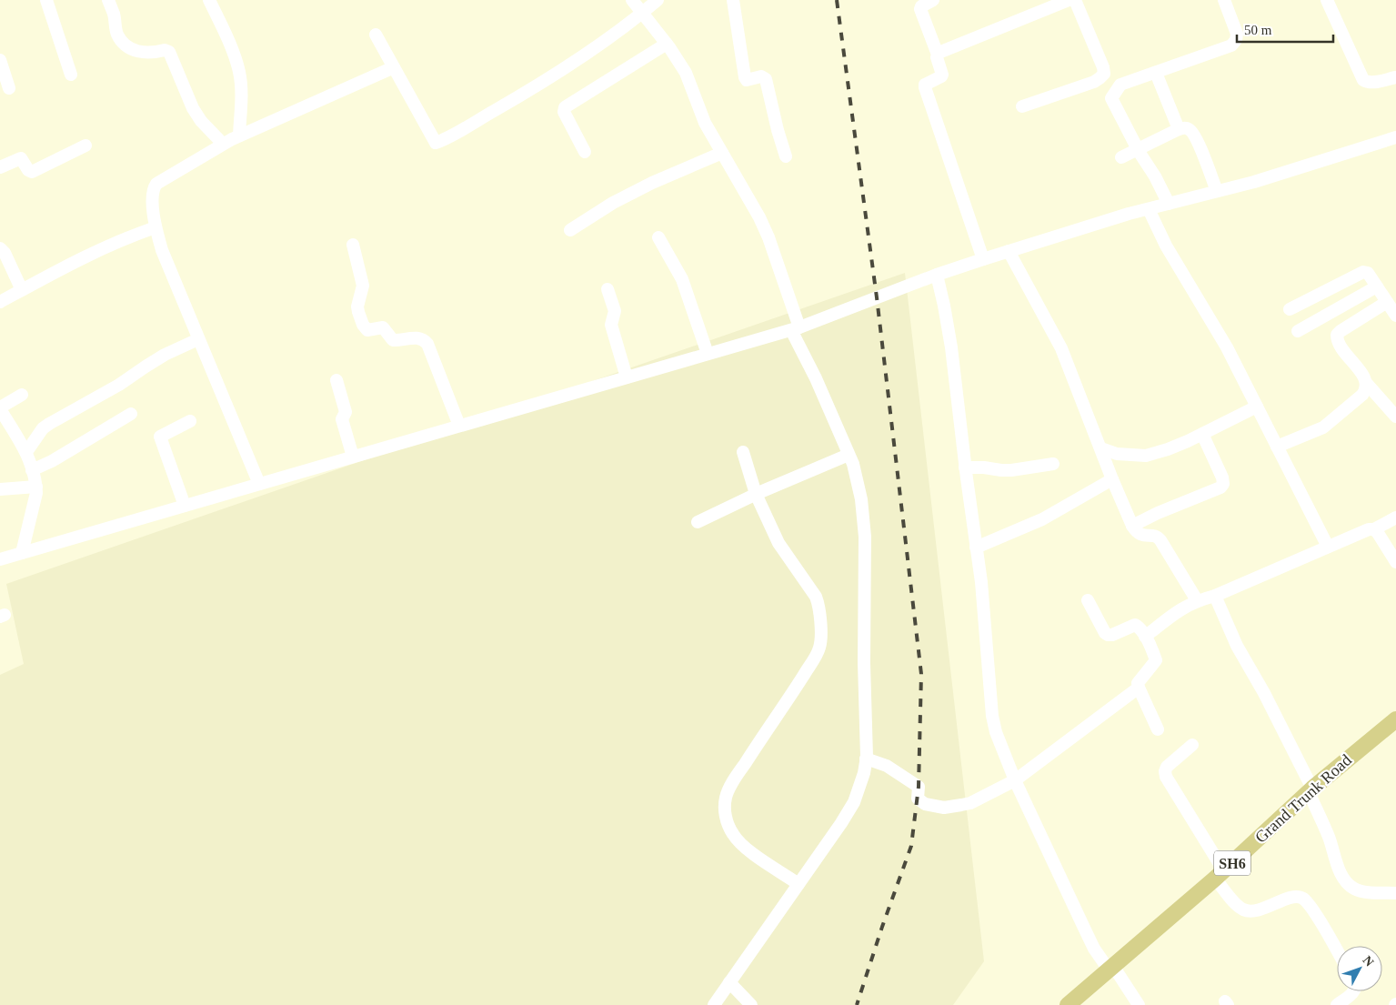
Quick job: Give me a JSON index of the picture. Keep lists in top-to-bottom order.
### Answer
{
  "streets": {
    "main road": ["Grand Trunk Road", "SH6"]
  },
  "scale_bar": "50 m",
  "north": "top right"
}
